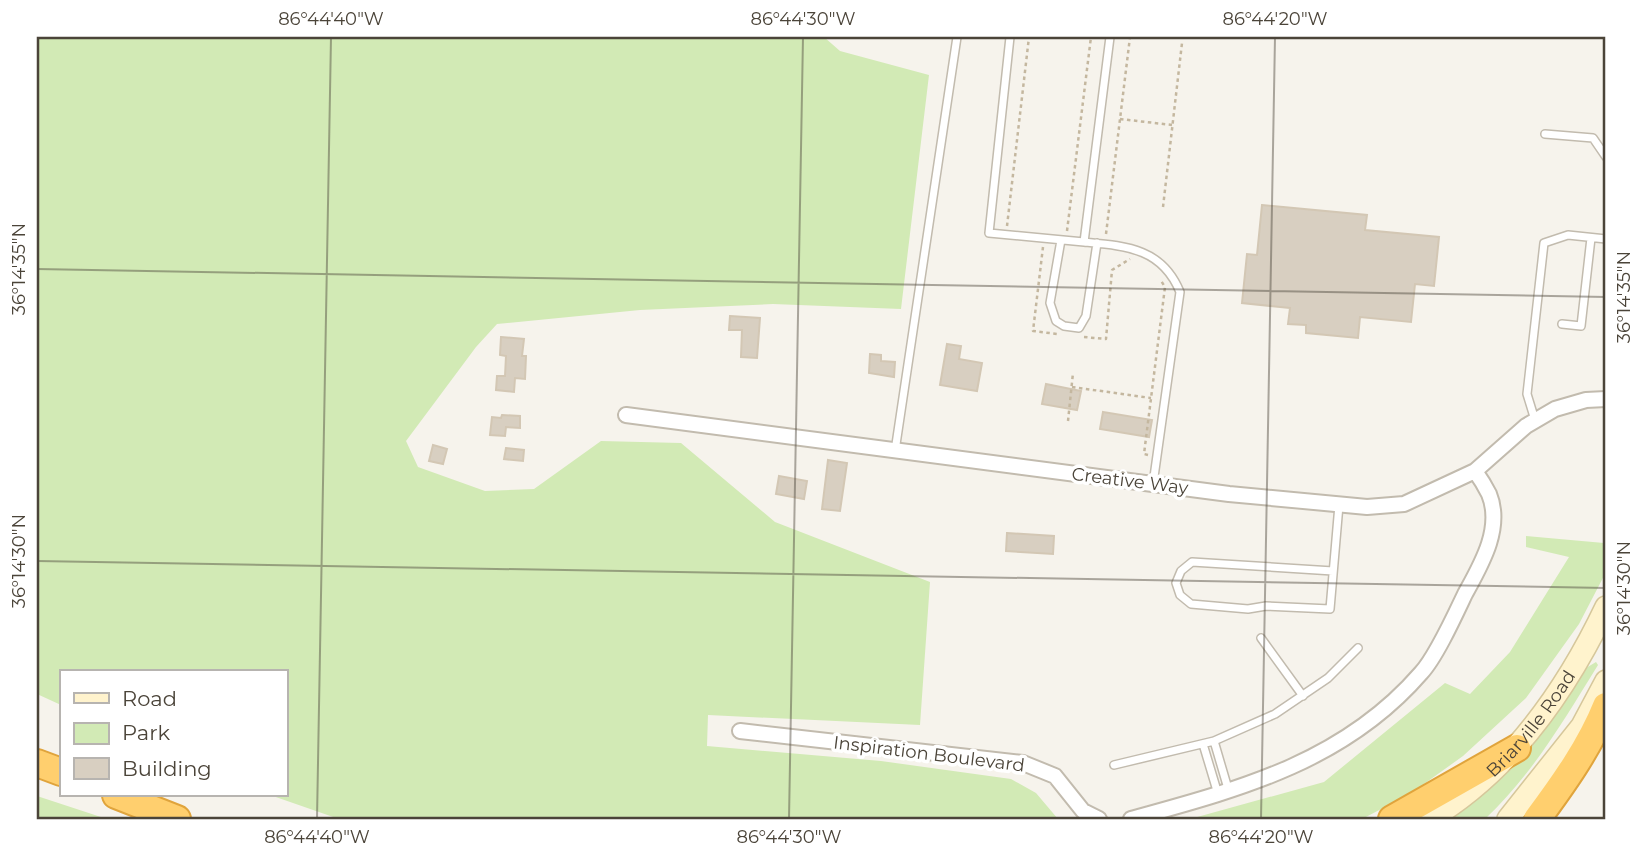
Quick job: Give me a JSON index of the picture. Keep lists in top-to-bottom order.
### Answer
{
  "streets": {
    "main road": ["Briarville Road"],
    "street": ["Creative Way", "Inspiration Boulevard"]
  },
  "legend": ["Road", "Park", "Building"],
  "coordinates": [
    "86°44'40\"W",
    "86°44'30\"W",
    "86°44'20\"W",
    "36°14'35\"N",
    "36°14'30\"N"
  ]
}
